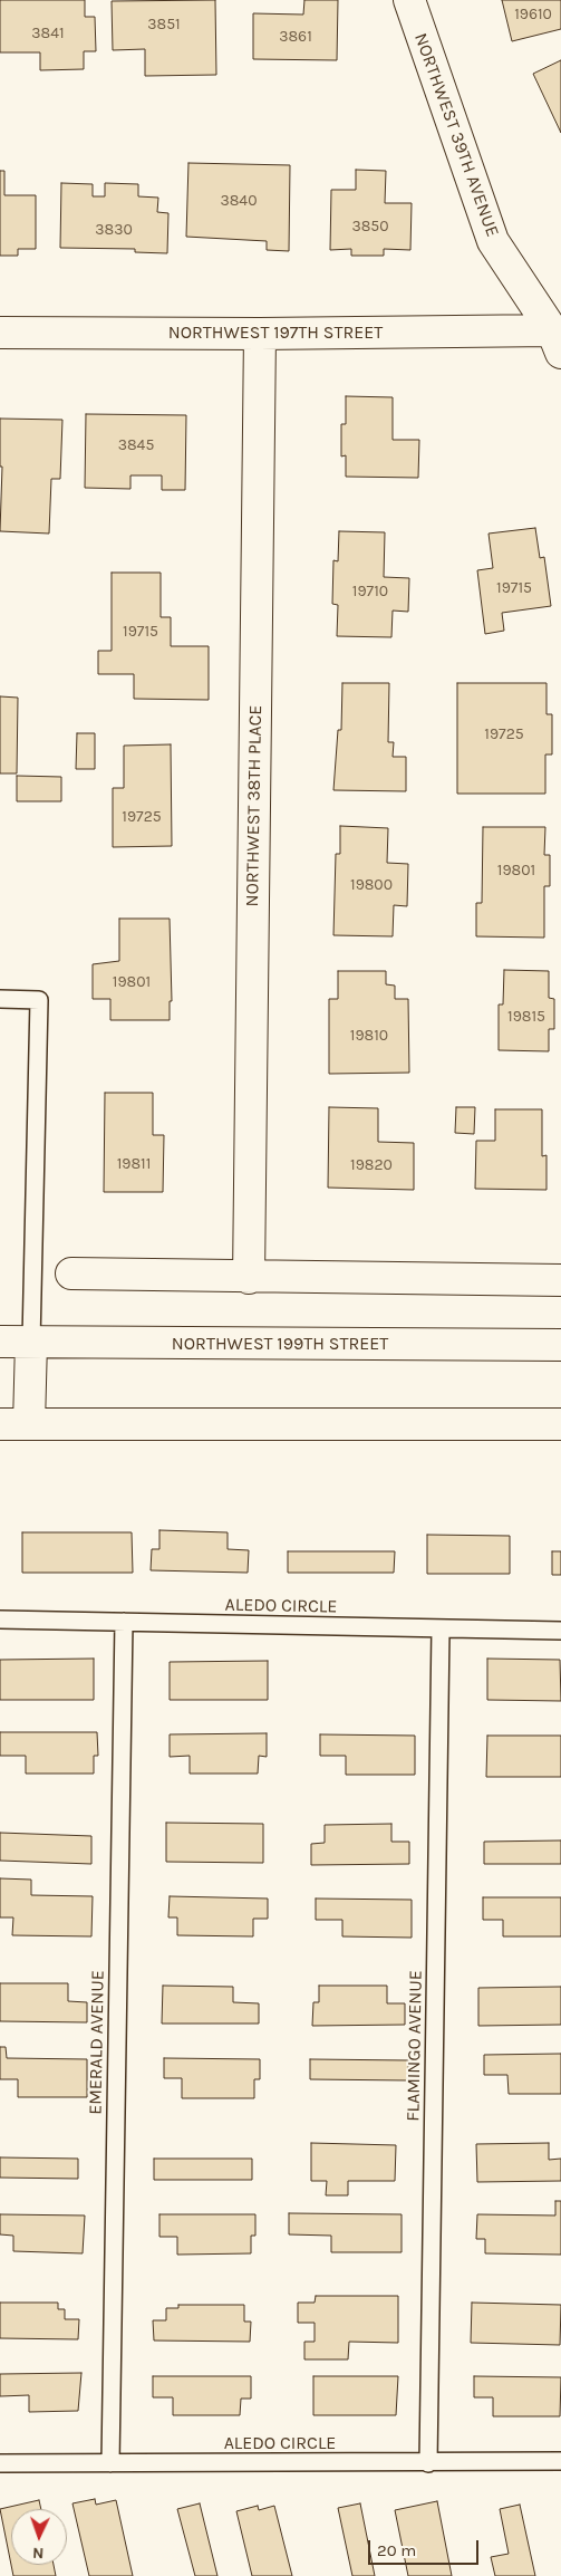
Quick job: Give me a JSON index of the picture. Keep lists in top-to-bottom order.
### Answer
{
  "streets": {
    "street": [
      "NORTHWEST 39TH AVENUE",
      "NORTHWEST 197TH STREET",
      "NORTHWEST 38TH PLACE",
      "NORTHWEST 199TH STREET"
    ],
    "lane": ["ALEDO CIRCLE", "EMERALD AVENUE", "FLAMINGO AVENUE"]
  },
  "crossings": [
    ["NORTHWEST 39TH AVENUE", "NORTHWEST 197TH STREET"],
    ["NORTHWEST 197TH STREET", "NORTHWEST 38TH PLACE"],
    ["ALEDO CIRCLE", "EMERALD AVENUE"],
    ["ALEDO CIRCLE", "FLAMINGO AVENUE"]
  ],
  "house_numbers": [
    "19610",
    "3851",
    "3841",
    "3861",
    "3840",
    "3850",
    "3830",
    "3845",
    "19715",
    "19710",
    "19715",
    "19725",
    "19725",
    "19801",
    "19800",
    "19801",
    "19815",
    "19810",
    "19811",
    "19820"
  ],
  "scale_bar": "20 m",
  "north": "bottom"
}
